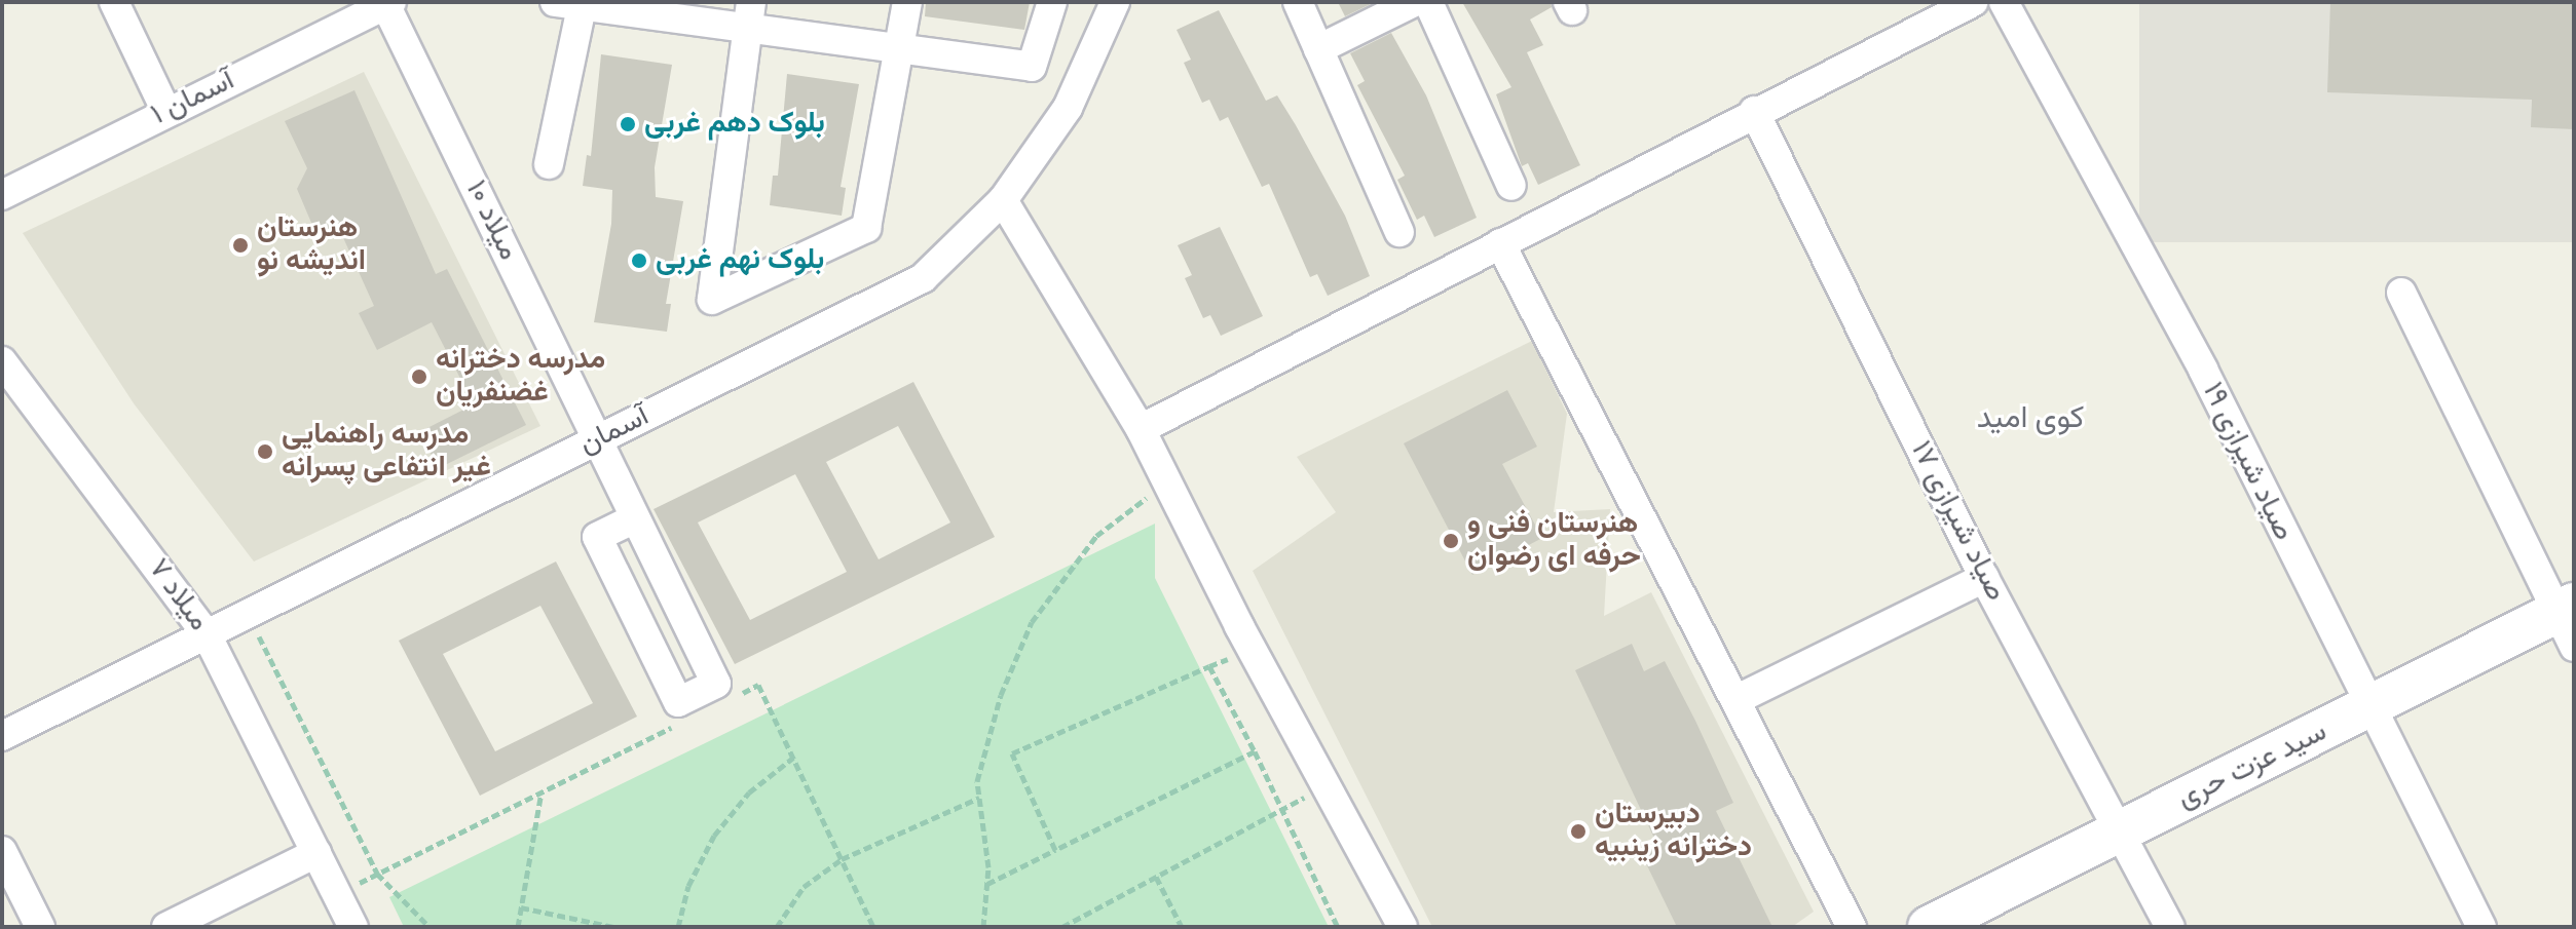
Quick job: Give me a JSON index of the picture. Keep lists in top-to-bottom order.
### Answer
{
  "streets": {
    "street": [
      "آسمان ۱",
      "میلاد ۱۰",
      "آسمان",
      "صیاد شیرازی ۱۹",
      "صیاد شیرازی ۱۷",
      "میلاد ۷",
      "سید عزت حری"
    ]
  },
  "crossings": [
    ["آسمان ۱", "میلاد ۱۰"],
    ["میلاد ۱۰", "آسمان"],
    ["آسمان", "میلاد ۷"],
    ["صیاد شیرازی ۱۹", "سید عزت حری"],
    ["صیاد شیرازی ۱۷", "سید عزت حری"]
  ],
  "districts": ["کوی امید"],
  "places": [
    "بلوک دهم غربی",
    "هنرستان اندیشه نو",
    "بلوک نهم غربی",
    "مدرسه دخترانه غضنفریان",
    "مدرسه راهنمایی غیر انتفاعی پسرانه",
    "هنرستان فنی و حرفه ای رضوان",
    "دبیرستان دخترانه زینبیه"
  ]
}
